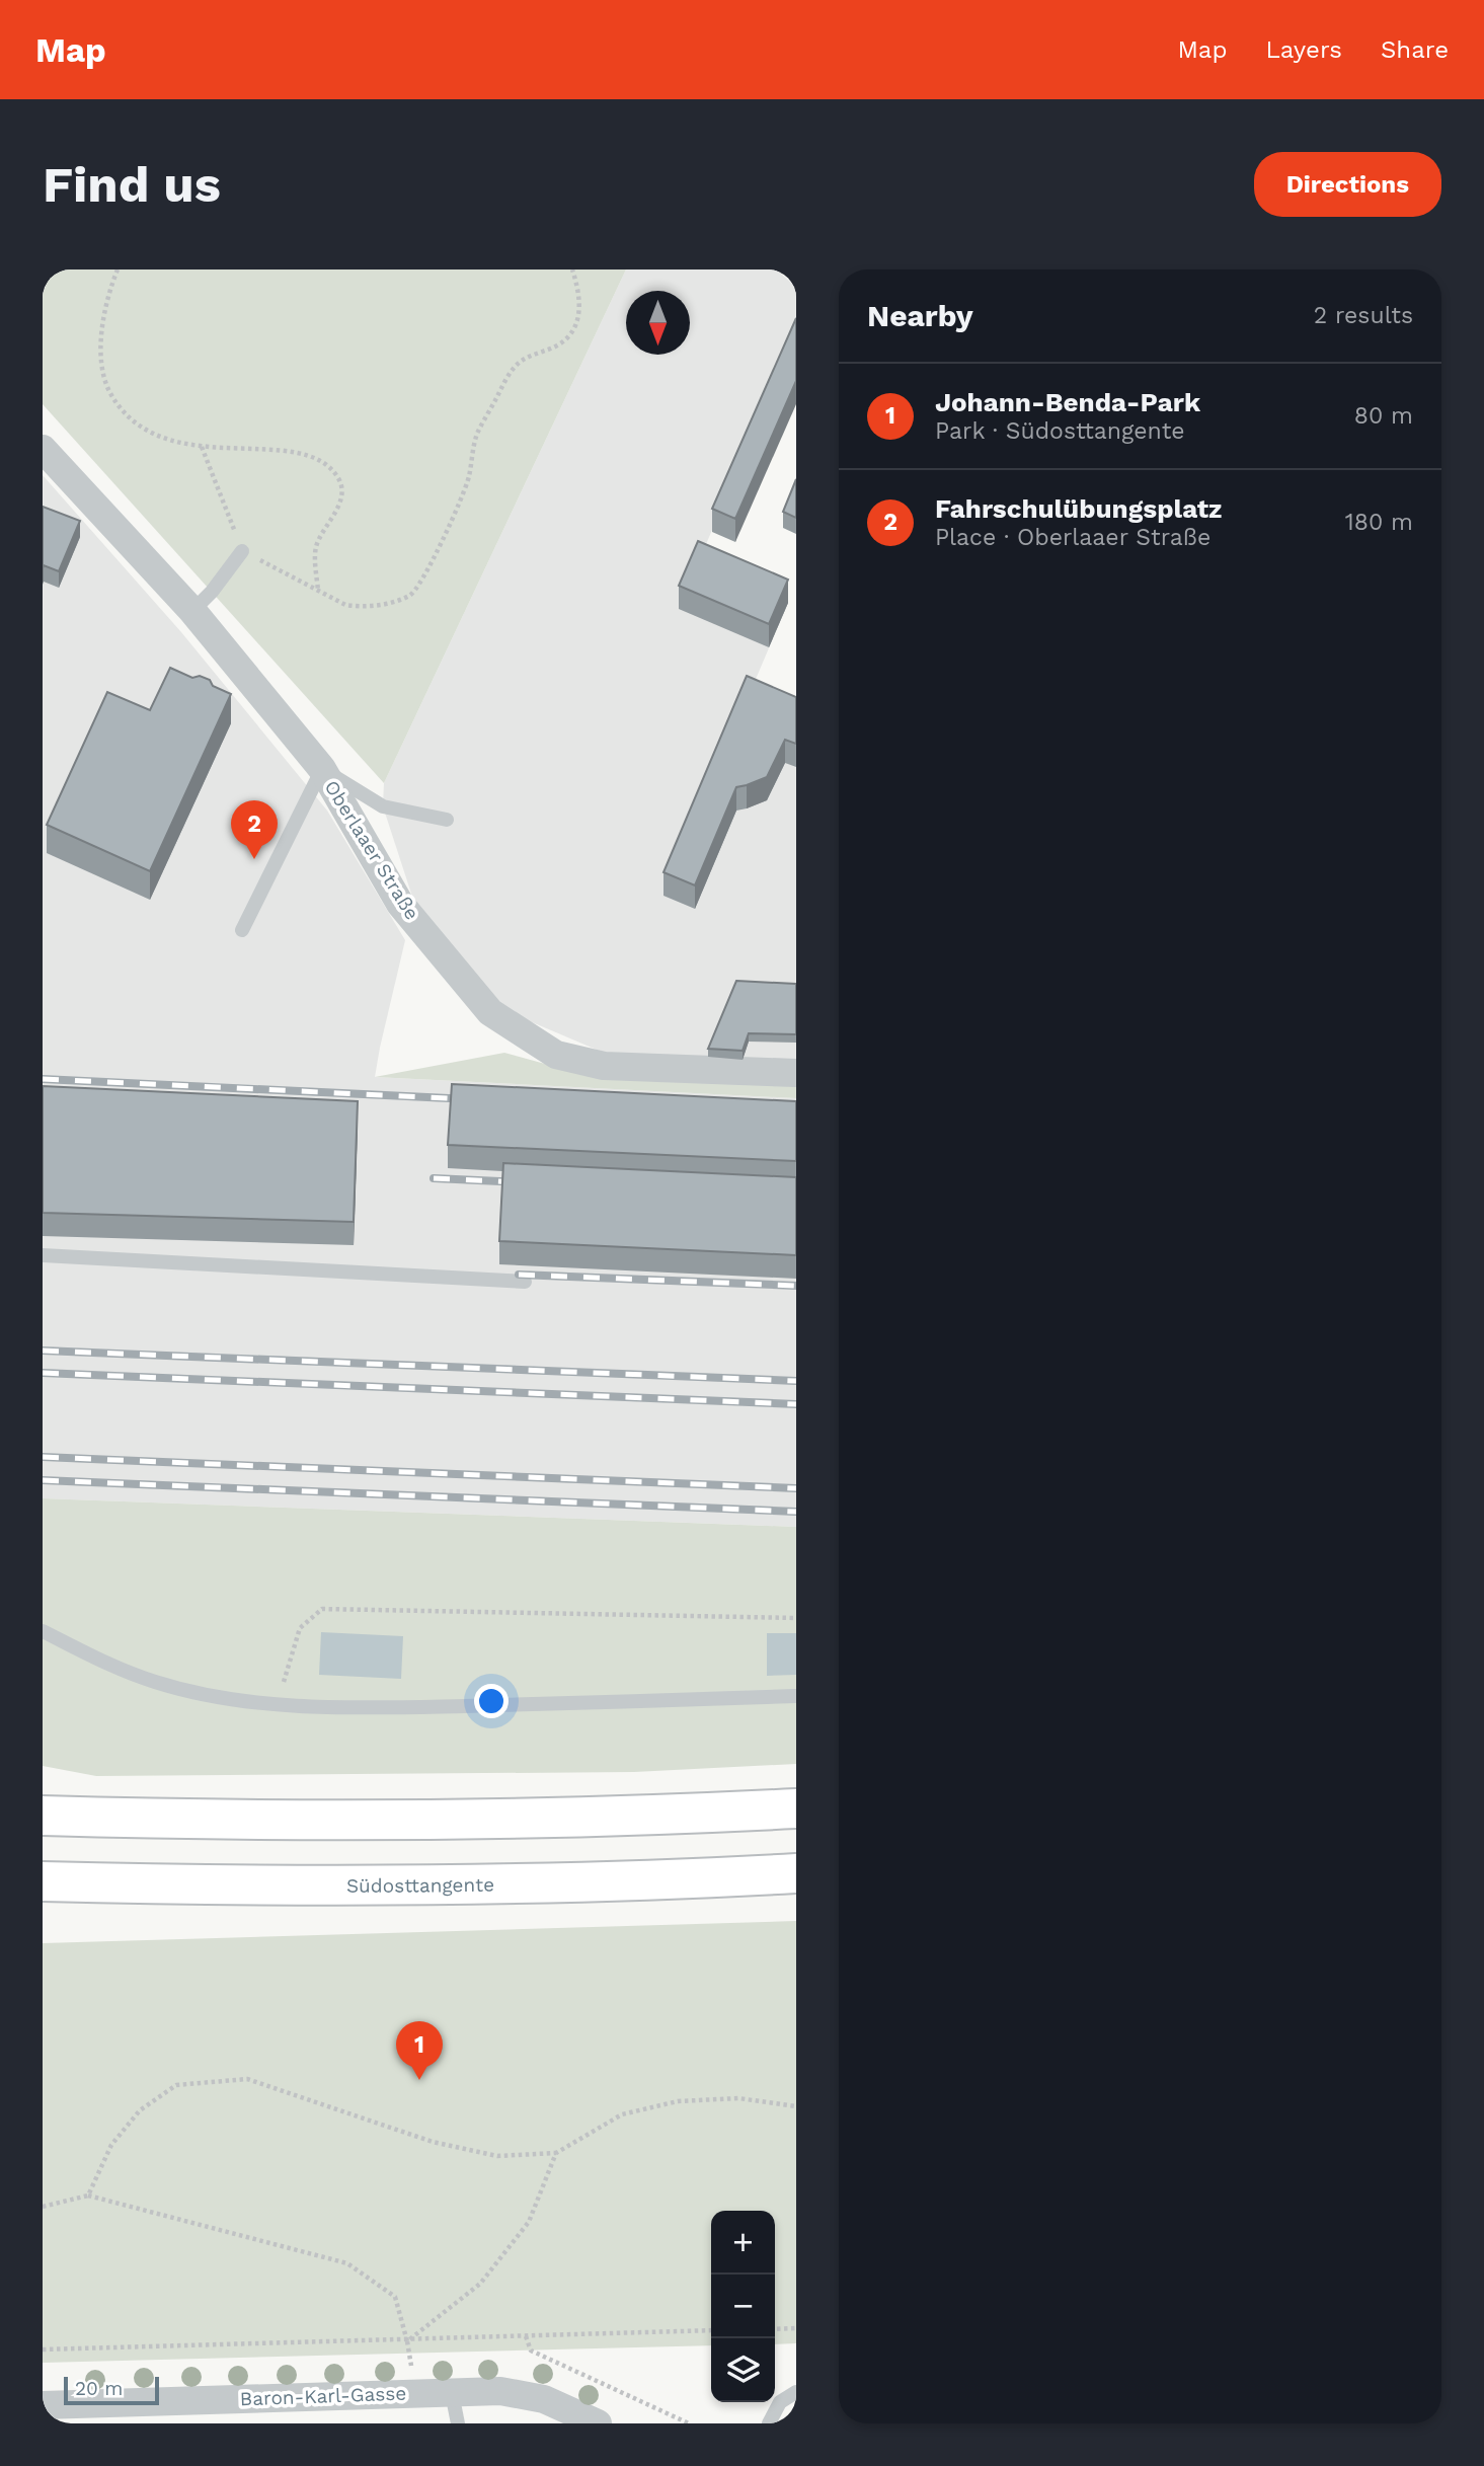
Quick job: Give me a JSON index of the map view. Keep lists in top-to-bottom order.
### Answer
{
  "streets": {
    "highway": ["Südosttangente"],
    "street": ["Oberlaaer Straße", "Baron-Karl-Gasse"]
  },
  "scale_bar": "20 m",
  "north": "bottom",
  "page": {
    "header": "Map",
    "nav": ["Map", "Layers", "Share"],
    "buttons": "Directions",
    "title": "Find us",
    "heading": ["Nearby", "2 results"],
    "list": [
      {
        "mark": "1",
        "name": "Johann-Benda-Park",
        "note": "Park · Südosttangente",
        "value": "80 m"
      },
      {
        "mark": "2",
        "name": "Fahrschulübungsplatz",
        "note": "Place · Oberlaaer Straße",
        "value": "180 m"
      }
    ],
    "pins": ["2", "1"],
    "map_buttons": ["+", "−"],
    "scale": "20 m"
  }
}
